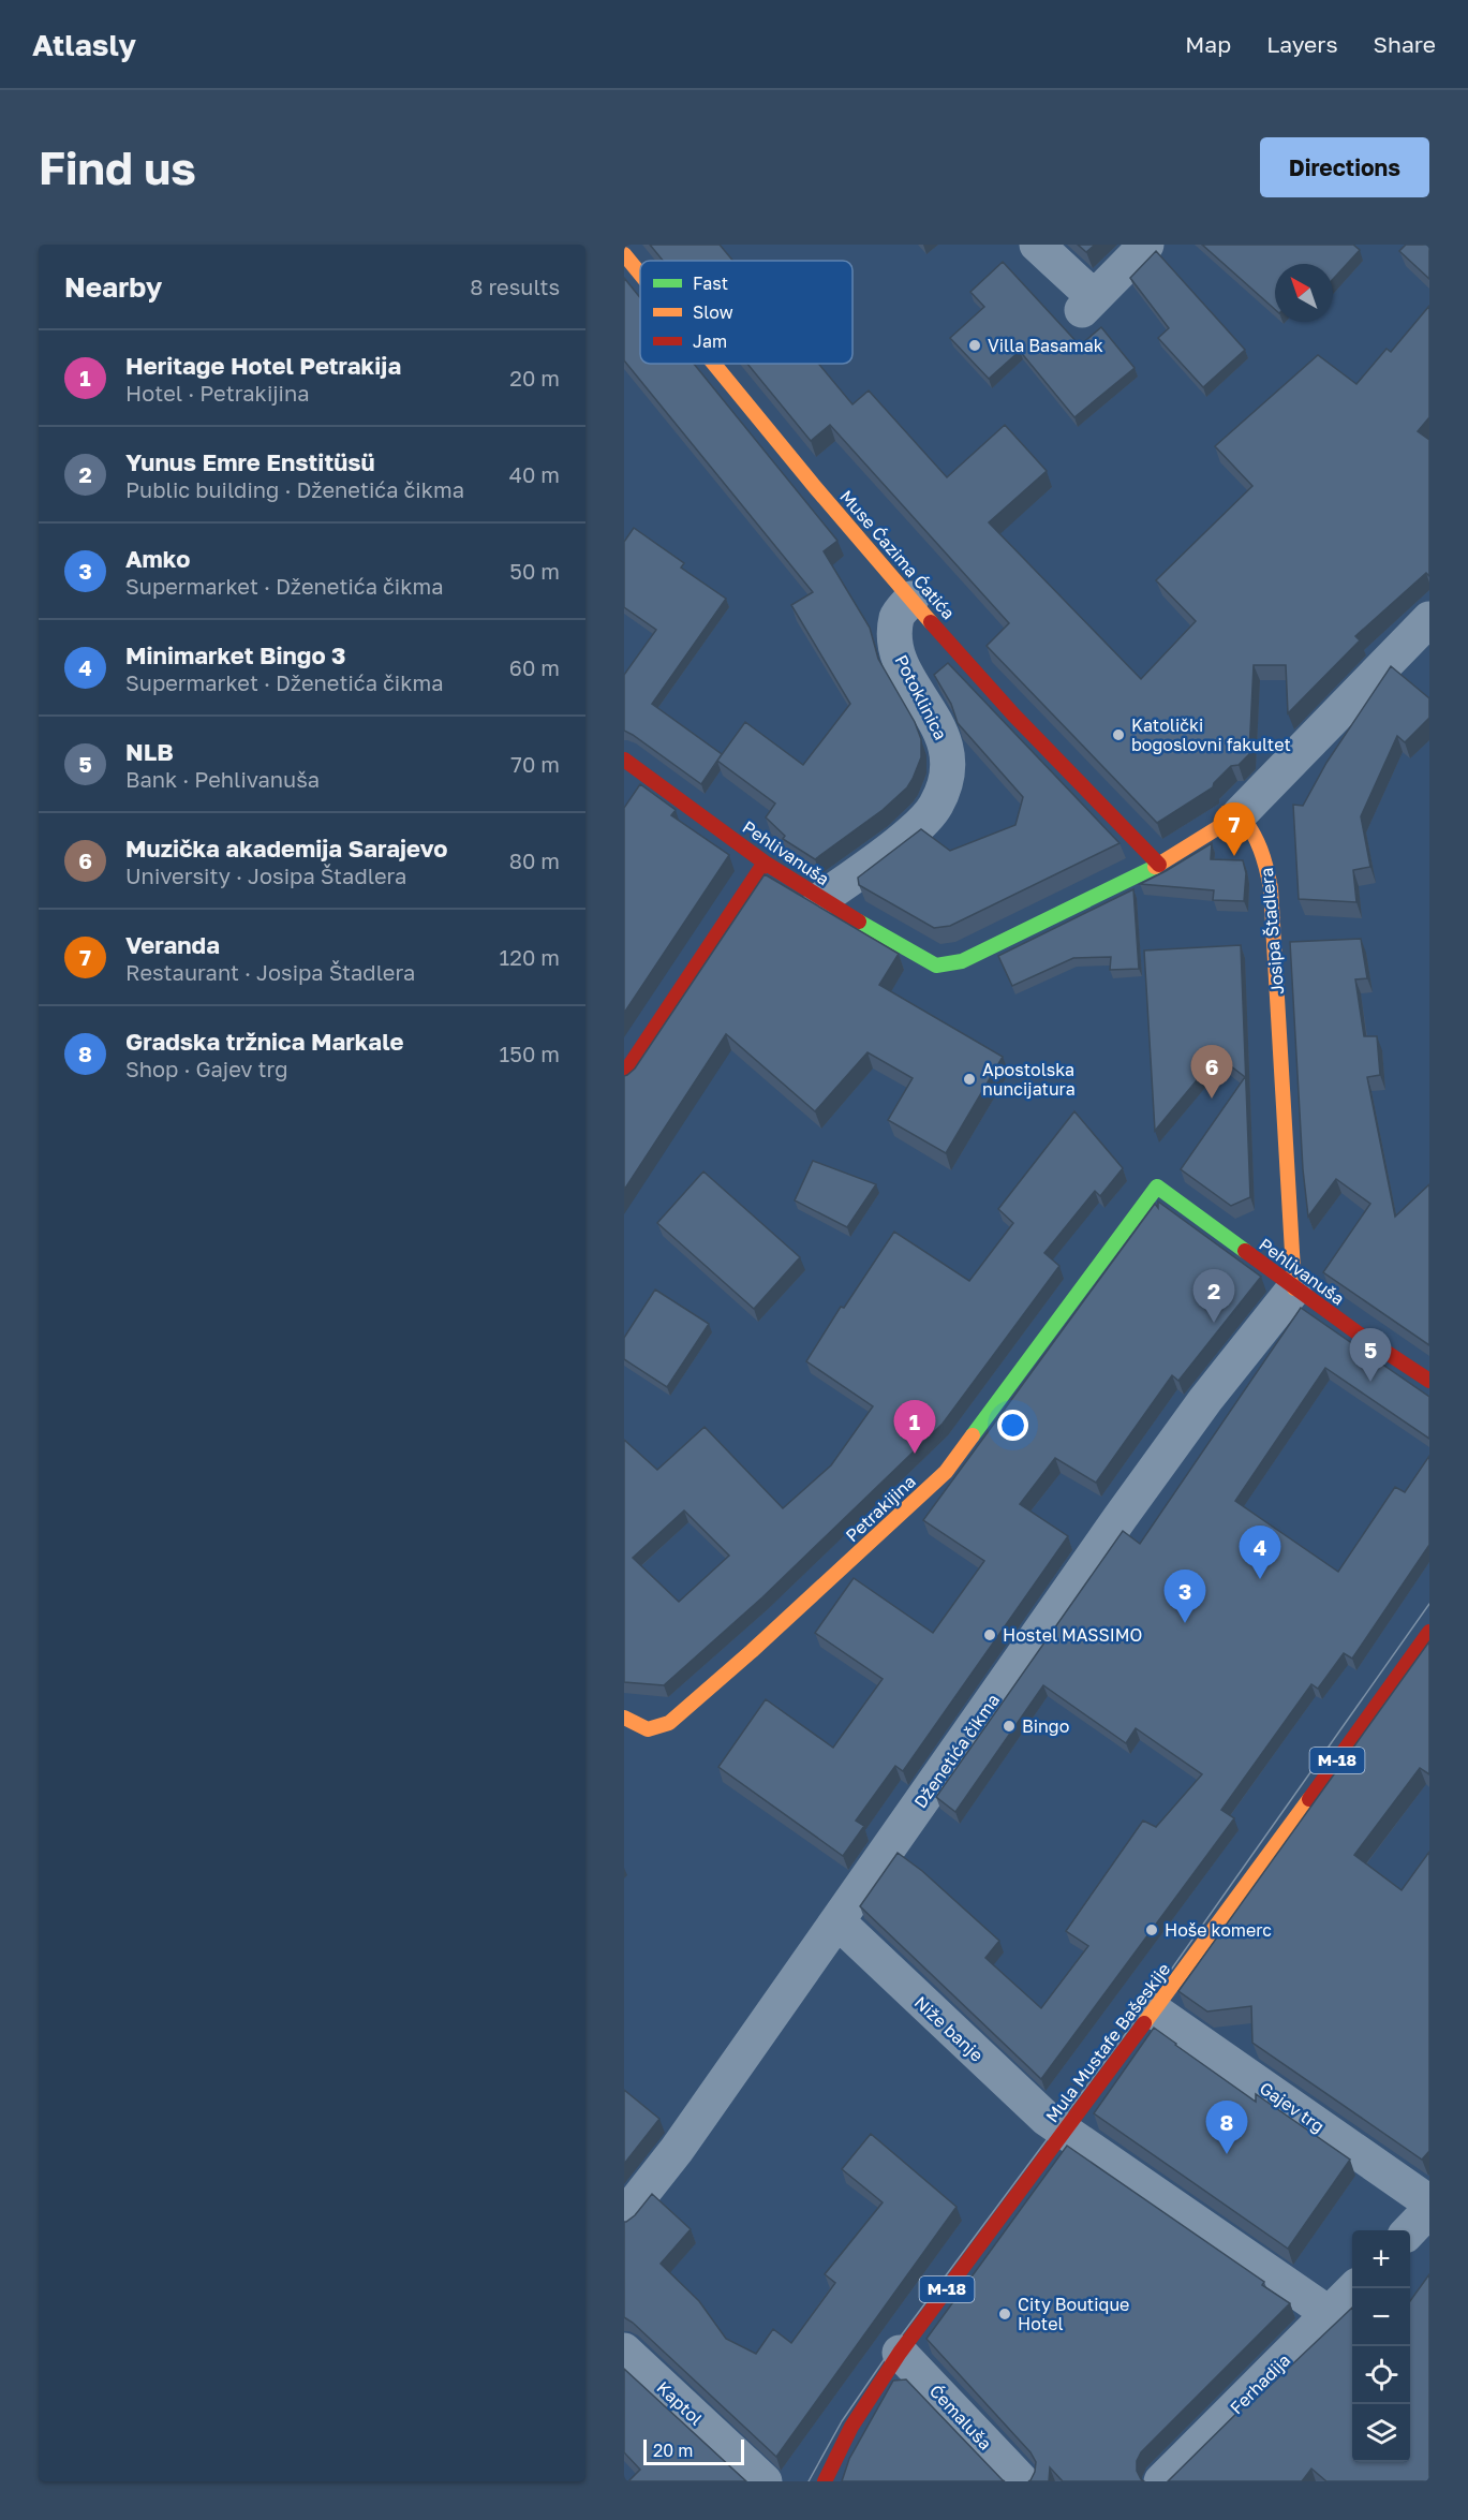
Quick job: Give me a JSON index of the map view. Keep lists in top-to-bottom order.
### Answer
{
  "streets": {
    "street": [
      "Muse Ćazima Ćatića",
      "Potoklinica",
      "Pehlivanuša",
      "Josipa Štadlera",
      "Petrakijina",
      "Dženetića čikma",
      "M-18",
      "Niže banje",
      "Mula Mustafe Bašeskije",
      "Gajev trg",
      "Ferhadija",
      "Kaptol",
      "Ćemaluša"
    ]
  },
  "crossings": [
    ["Muse Ćazima Ćatića", "Potoklinica"],
    ["Muse Ćazima Ćatića", "Pehlivanuša"],
    ["Potoklinica", "Pehlivanuša"],
    ["Pehlivanuša", "Josipa Štadlera"],
    ["Pehlivanuša", "Petrakijina"],
    ["Pehlivanuša", "Dženetića čikma"],
    ["Josipa Štadlera", "Dženetića čikma"],
    ["Dženetića čikma", "Niže banje"],
    ["Niže banje", "Mula Mustafe Bašeskije"],
    ["Niže banje", "Ferhadija"],
    ["Mula Mustafe Bašeskije", "Gajev trg"],
    ["Mula Mustafe Bašeskije", "Ćemaluša"]
  ],
  "places": [
    "Villa Basamak",
    "Katolički bogoslovni fakultet",
    "Apostolska nuncijatura",
    "Hostel MASSIMO",
    "Bingo",
    "Hoše komerc",
    "City Boutique Hotel"
  ],
  "legend": ["Fast", "Slow", "Jam"],
  "scale_bar": "20 m",
  "north": "top left",
  "page": {
    "header": "Atlasly",
    "nav": ["Map", "Layers", "Share"],
    "buttons": "Directions",
    "title": "Find us",
    "heading": ["Nearby", "8 results"],
    "list": [
      {
        "mark": "1",
        "name": "Heritage Hotel Petrakija",
        "note": "Hotel · Petrakijina",
        "value": "20 m"
      },
      {
        "mark": "2",
        "name": "Yunus Emre Enstitüsü",
        "note": "Public building · Dženetića čikma",
        "value": "40 m"
      },
      {
        "mark": "3",
        "name": "Amko",
        "note": "Supermarket · Dženetića čikma",
        "value": "50 m"
      },
      {
        "mark": "4",
        "name": "Minimarket Bingo 3",
        "note": "Supermarket · Dženetića čikma",
        "value": "60 m"
      },
      {
        "mark": "5",
        "name": "NLB",
        "note": "Bank · Pehlivanuša",
        "value": "70 m"
      },
      {
        "mark": "6",
        "name": "Muzička akademija Sarajevo",
        "note": "University · Josipa Štadlera",
        "value": "80 m"
      },
      {
        "mark": "7",
        "name": "Veranda",
        "note": "Restaurant · Josipa Štadlera",
        "value": "120 m"
      },
      {
        "mark": "8",
        "name": "Gradska tržnica Markale",
        "note": "Shop · Gajev trg",
        "value": "150 m"
      }
    ],
    "pins": [
      "7",
      "6",
      "2",
      "5",
      "1",
      "4",
      "3",
      "8"
    ],
    "map_buttons": ["+", "−"],
    "scale": "20 m"
  }
}
